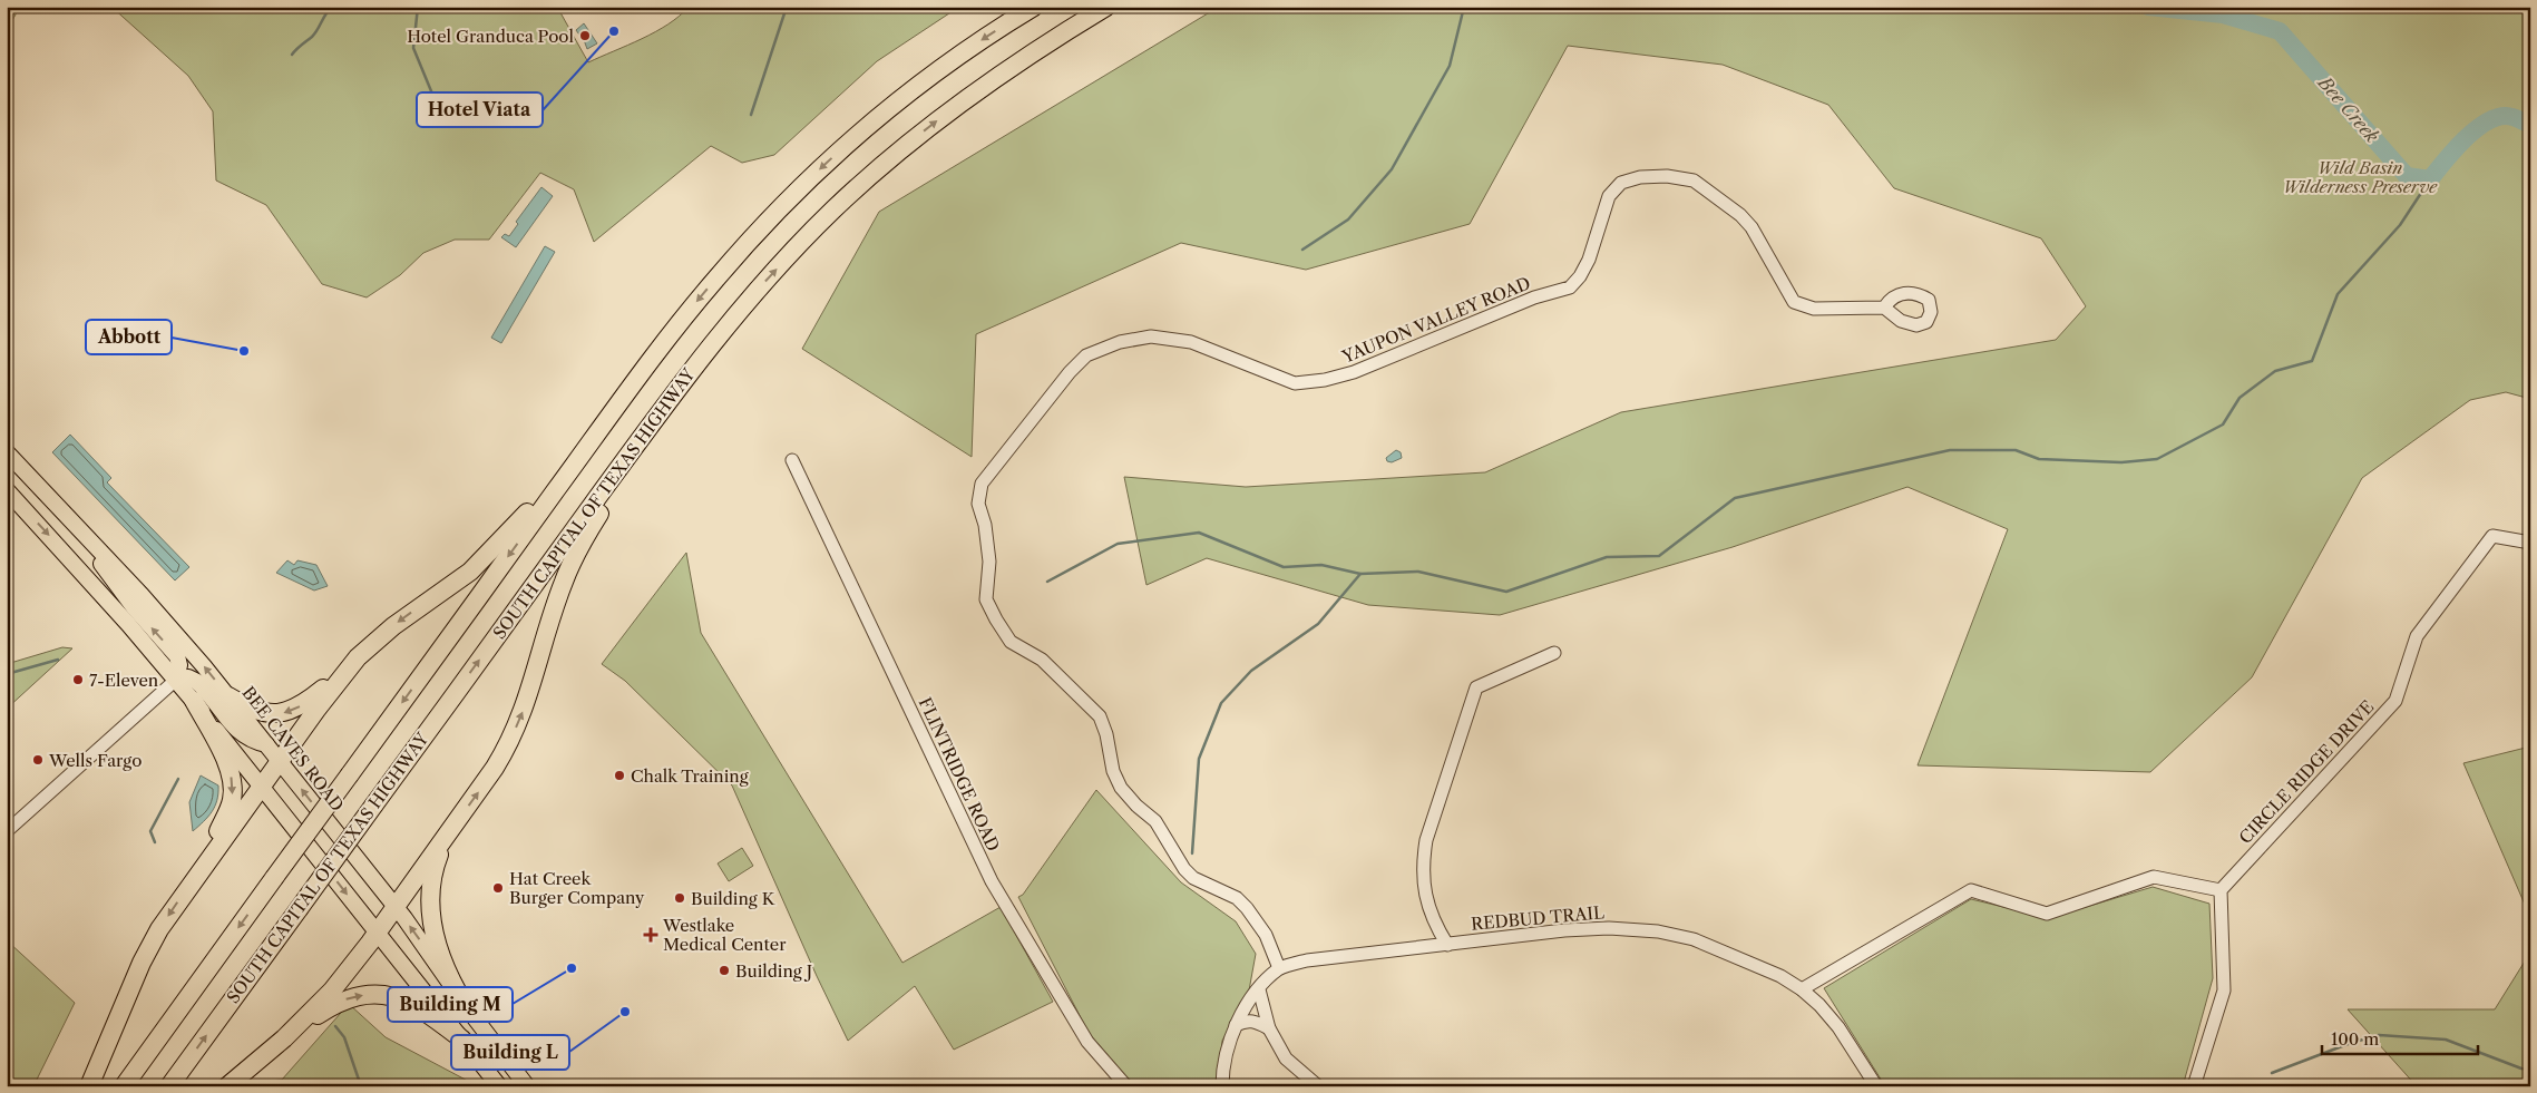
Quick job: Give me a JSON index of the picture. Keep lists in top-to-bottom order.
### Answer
{
  "streets": {
    "highway": ["SOUTH CAPITAL OF TEXAS HIGHWAY"],
    "main road": ["BEE CAVES ROAD"],
    "street": [
      "YAUPON VALLEY ROAD",
      "CIRCLE RIDGE DRIVE",
      "FLINTRIDGE ROAD",
      "REDBUD TRAIL"
    ]
  },
  "crossings": [
    ["YAUPON VALLEY ROAD", "REDBUD TRAIL"]
  ],
  "water": ["Bee Creek"],
  "parks": ["Wild Basin Wilderness Preserve"],
  "places": {
    "other": [
      "Hotel Viata",
      "Hotel Granduca Pool",
      "Abbott",
      "7-Eleven",
      "Wells Fargo",
      "Chalk Training",
      "Hat Creek Burger Company",
      "Building K",
      "Building M",
      "Building J",
      "Building L"
    ],
    "health": ["Westlake Medical Center"]
  },
  "scale_bar": "100 m"
}
